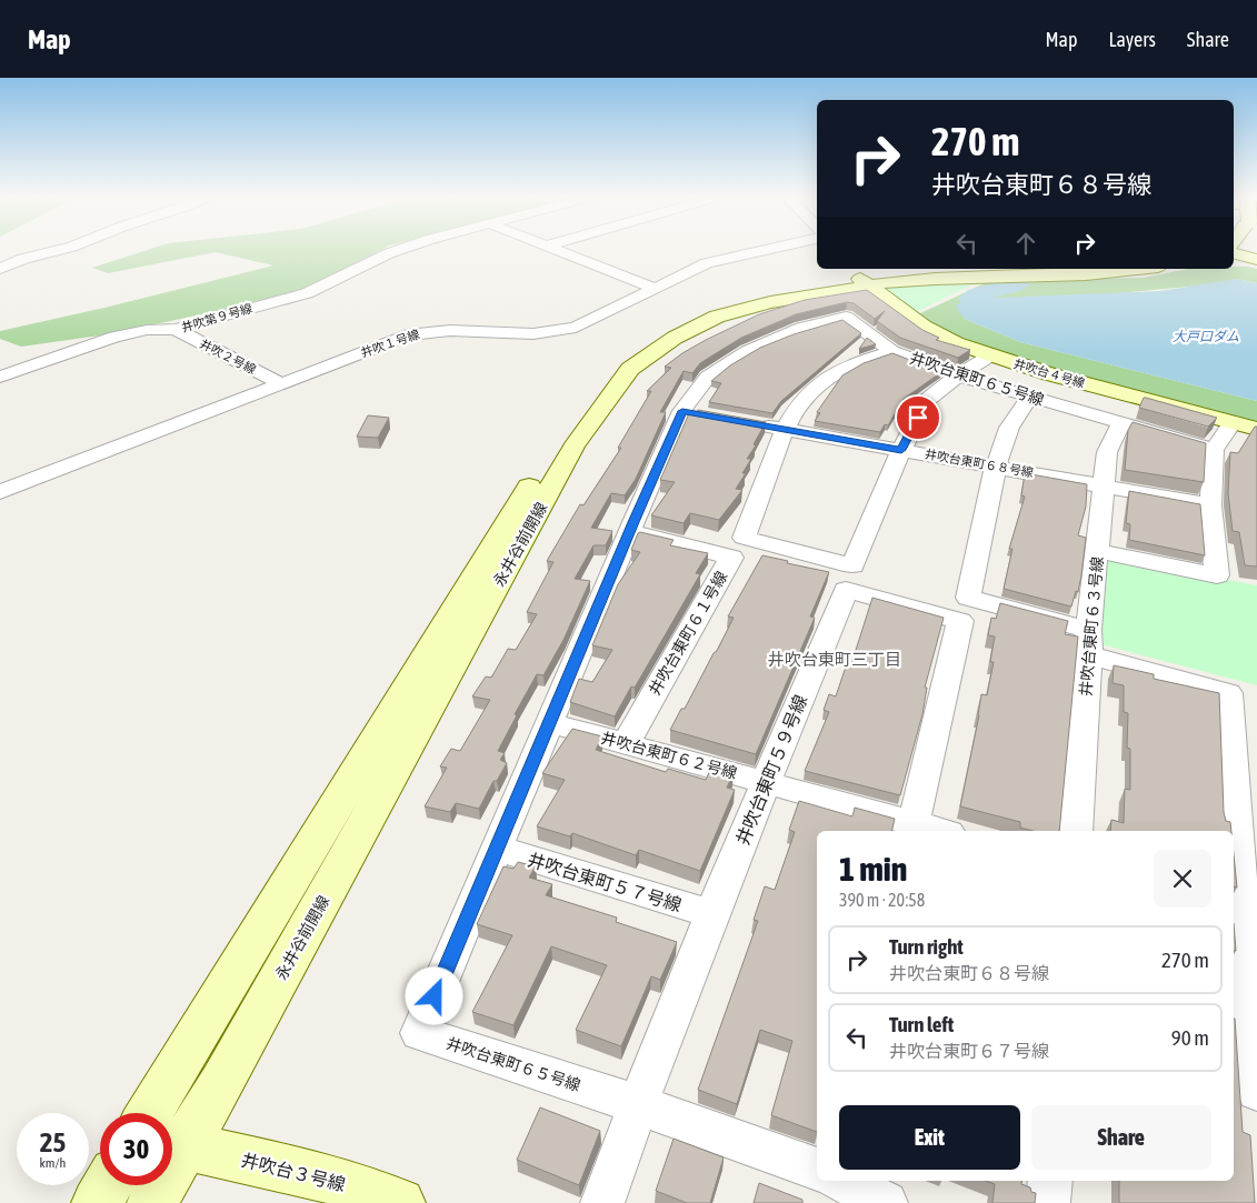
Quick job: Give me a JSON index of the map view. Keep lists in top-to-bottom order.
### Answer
{
  "streets": {
    "street": [
      "井吹第９号線",
      "井吹１号線",
      "井吹２号線",
      "井吹台４号線",
      "井吹台東町６５号線",
      "井吹台東町６８号線",
      "永井谷前開線",
      "井吹台東町６３号線",
      "井吹台東町６１号線",
      "井吹台東町６２号線",
      "井吹台東町５９号線",
      "井吹台東町５７号線",
      "井吹台３号線"
    ]
  },
  "crossings": [
    ["井吹第９号線", "井吹２号線"],
    ["井吹１号線", "井吹２号線"],
    ["井吹台４号線", "永井谷前開線"],
    ["井吹台東町６５号線", "井吹台東町６３号線"],
    ["井吹台東町６５号線", "井吹台東町６１号線"],
    ["井吹台東町６５号線", "井吹台東町６２号線"],
    ["井吹台東町６５号線", "井吹台東町５９号線"],
    ["井吹台東町６５号線", "井吹台東町５７号線"],
    ["井吹台東町６８号線", "井吹台東町６３号線"],
    ["永井谷前開線", "井吹台３号線"],
    ["井吹台東町６１号線", "井吹台東町６２号線"],
    ["井吹台東町６２号線", "井吹台東町５９号線"],
    ["井吹台東町５９号線", "井吹台東町５７号線"]
  ],
  "districts": ["井吹台東町三丁目"],
  "water": ["大戸口ダム"],
  "page": {
    "header": "Map",
    "nav": ["Map", "Layers", "Share"],
    "turn": ["270 m", "井吹台東町６８号線"],
    "heading": ["1 min", "390 m · 20:58"],
    "list": [
      {
        "name": "Turn right",
        "note": "井吹台東町６８号線",
        "value": "270 m"
      },
      {
        "name": "Turn left",
        "note": "井吹台東町６７号線",
        "value": "90 m"
      }
    ],
    "buttons": ["Exit", "Share"],
    "speed": "25 km/h",
    "limit": "30"
  }
}
